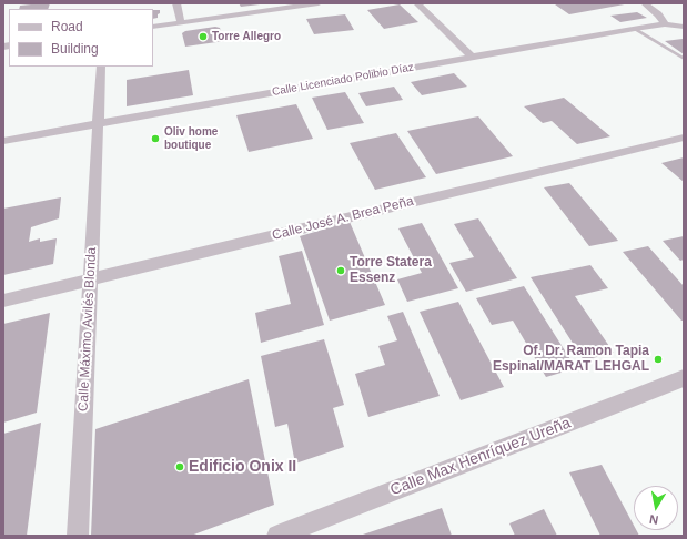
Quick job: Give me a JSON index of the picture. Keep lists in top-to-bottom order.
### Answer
{
  "streets": {
    "street": [
      "Calle Licenciado Polibio Díaz",
      "Calle José A. Brea Peña",
      "Calle Máximo Avilés Blonda",
      "Calle Max Henríquez Ureña"
    ]
  },
  "crossings": [
    ["Calle Licenciado Polibio Díaz", "Calle Máximo Avilés Blonda"],
    ["Calle José A. Brea Peña", "Calle Máximo Avilés Blonda"]
  ],
  "places": [
    "Torre Allegro",
    "Oliv home boutique",
    "Torre Statera Essenz",
    "Of. Dr. Ramon Tapia Espinal/MARAT LEHGAL",
    "Edificio Onix II"
  ],
  "legend": ["Road", "Building"],
  "north": "bottom"
}
